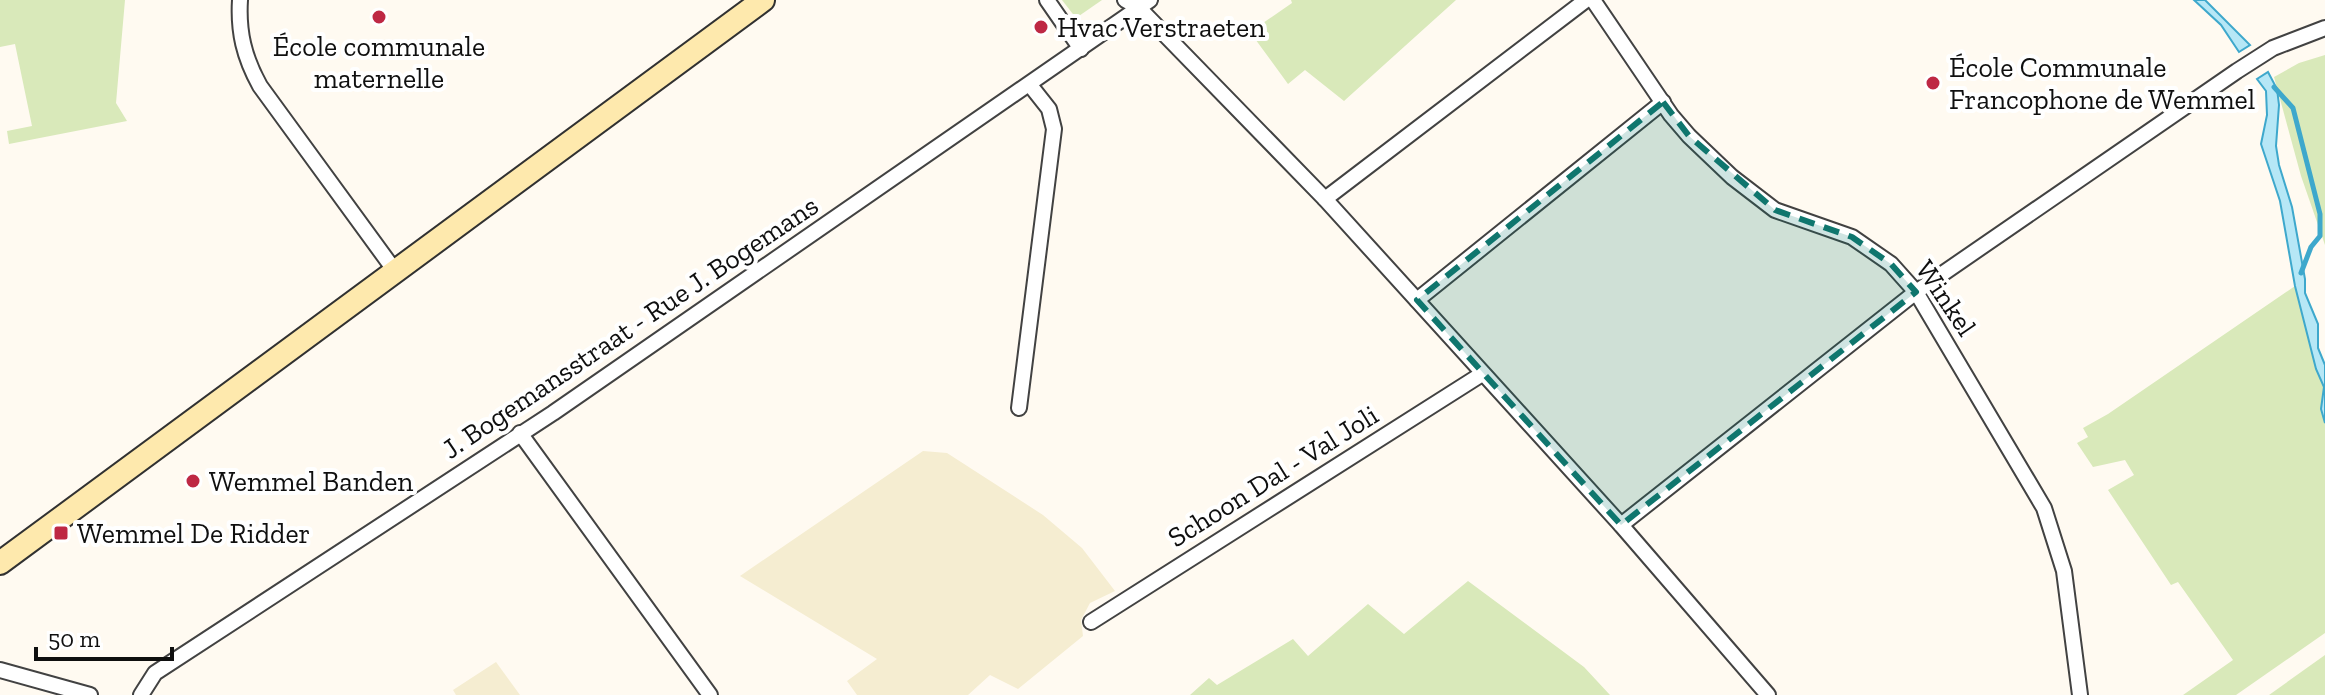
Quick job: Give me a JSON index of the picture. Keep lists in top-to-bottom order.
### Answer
{
  "streets": {
    "street": ["Winkel", "J. Bogemansstraat - Rue J. Bogemans", "Schoon Dal - Val Joli"]
  },
  "places": {
    "other": [
      "École communale maternelle",
      "Hvac Verstraeten",
      "École Communale Francophone de Wemmel",
      "Wemmel Banden"
    ],
    "transit": ["Wemmel De Ridder"]
  },
  "scale_bar": "50 m"
}
